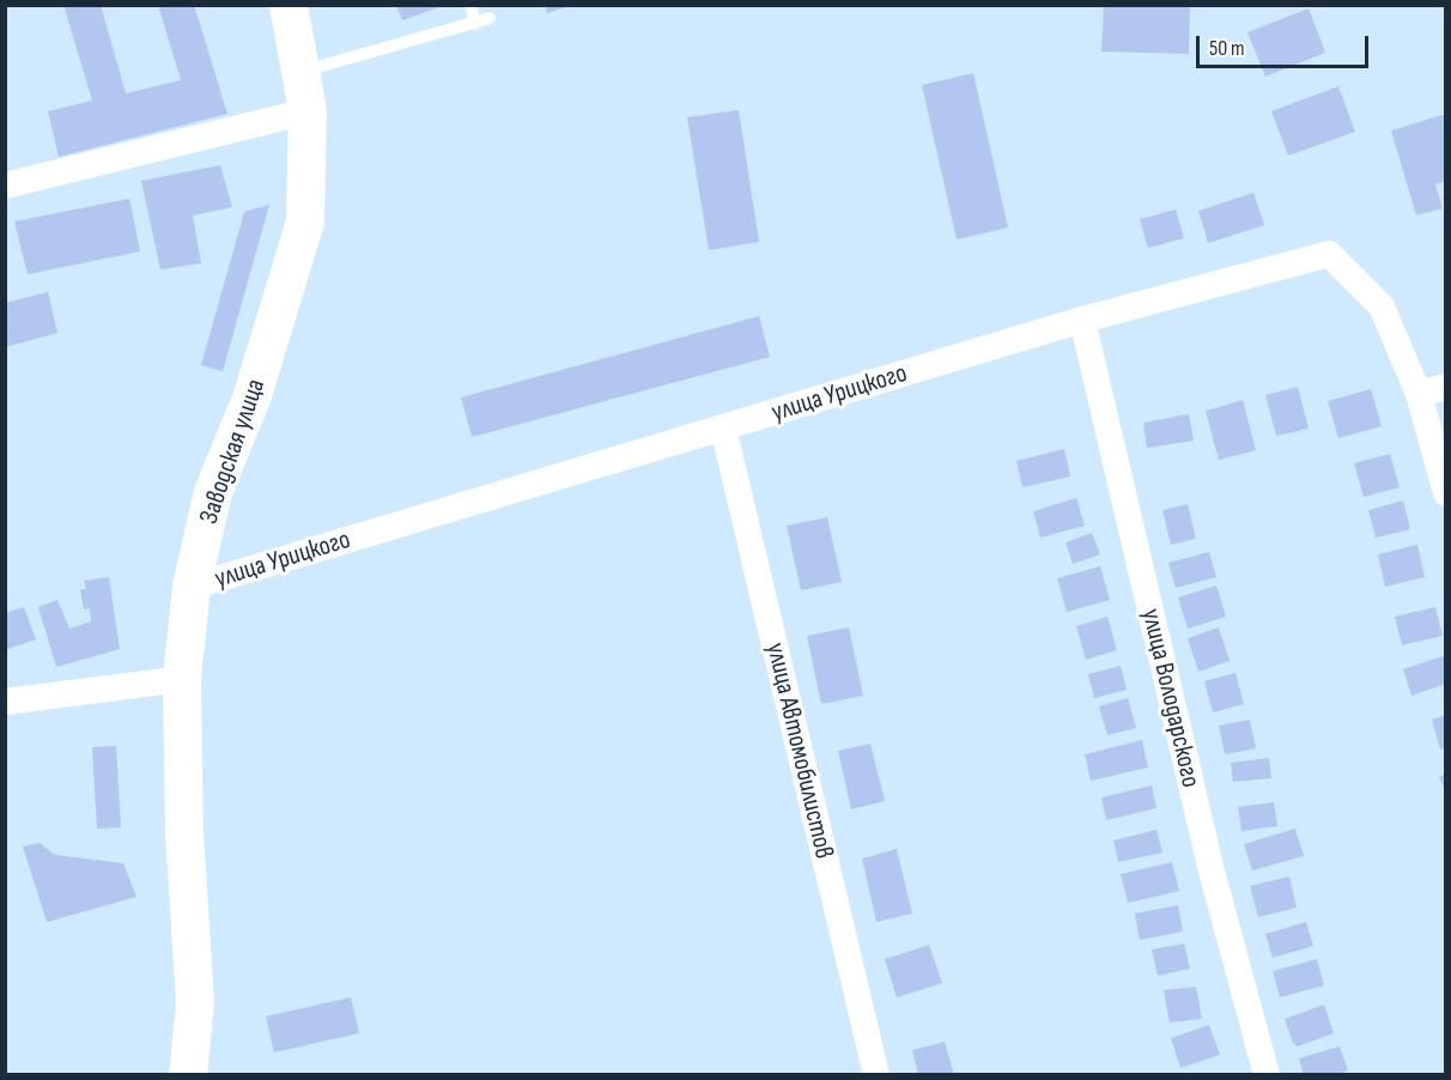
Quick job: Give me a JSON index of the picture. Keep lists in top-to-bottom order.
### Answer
{
  "streets": {
    "main road": ["Заводская улица"],
    "street": ["улица Урицкого", "улица Володарского", "улица Автомобилистов"]
  },
  "crossings": [
    ["улица Урицкого", "Заводская улица"],
    ["улица Урицкого", "улица Володарского"],
    ["улица Урицкого", "улица Автомобилистов"]
  ],
  "scale_bar": "50 m"
}
